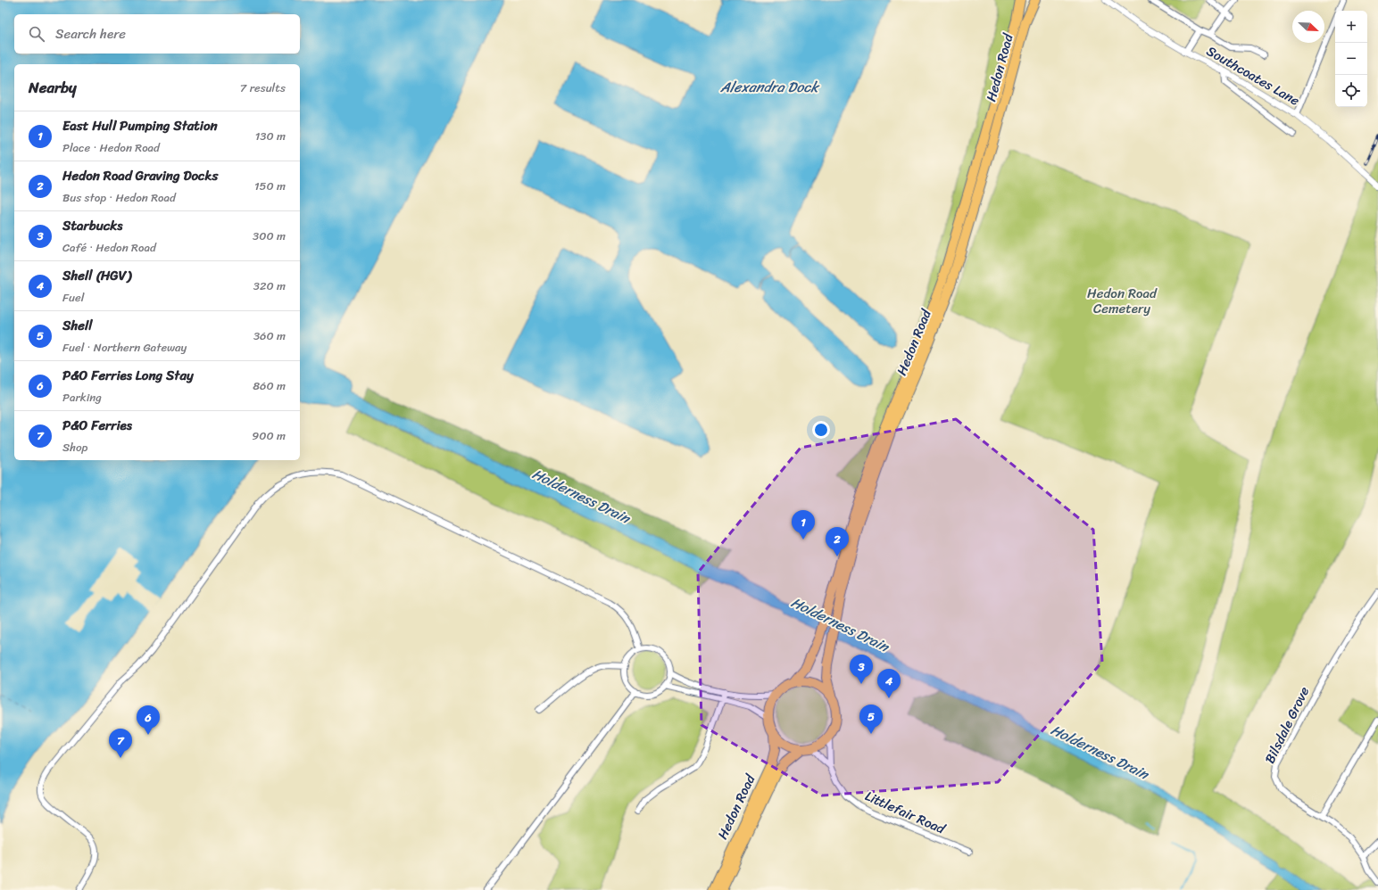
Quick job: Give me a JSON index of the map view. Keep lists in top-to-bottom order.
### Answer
{
  "streets": {
    "highway": ["Hedon Road"],
    "street": ["Southcoates Lane", "Bilsdale Grove", "Littlefair Road"]
  },
  "crossings": [
    ["Hedon Road", "Littlefair Road"]
  ],
  "water": ["Alexandra Dock", "Holderness Drain"],
  "parks": ["Hedon Road Cemetery"],
  "north": "bottom right",
  "page": {
    "map_buttons": ["+", "−"],
    "search": "Search here",
    "heading": ["Nearby", "7 results"],
    "list": [
      {
        "mark": "1",
        "name": "East Hull Pumping Station",
        "note": "Place · Hedon Road",
        "value": "130 m"
      },
      {
        "mark": "2",
        "name": "Hedon Road Graving Docks",
        "note": "Bus stop · Hedon Road",
        "value": "150 m"
      },
      {
        "mark": "3",
        "name": "Starbucks",
        "note": "Café · Hedon Road",
        "value": "300 m"
      },
      {
        "mark": "4",
        "name": "Shell (HGV)",
        "note": "Fuel",
        "value": "320 m"
      },
      {
        "mark": "5",
        "name": "Shell",
        "note": "Fuel · Northern Gateway",
        "value": "360 m"
      },
      {
        "mark": "6",
        "name": "P&O Ferries Long Stay",
        "note": "Parking",
        "value": "860 m"
      },
      {
        "mark": "7",
        "name": "P&O Ferries",
        "note": "Shop",
        "value": "900 m"
      }
    ],
    "pins": [
      "1",
      "2",
      "3",
      "4",
      "5",
      "6",
      "7"
    ]
  }
}
